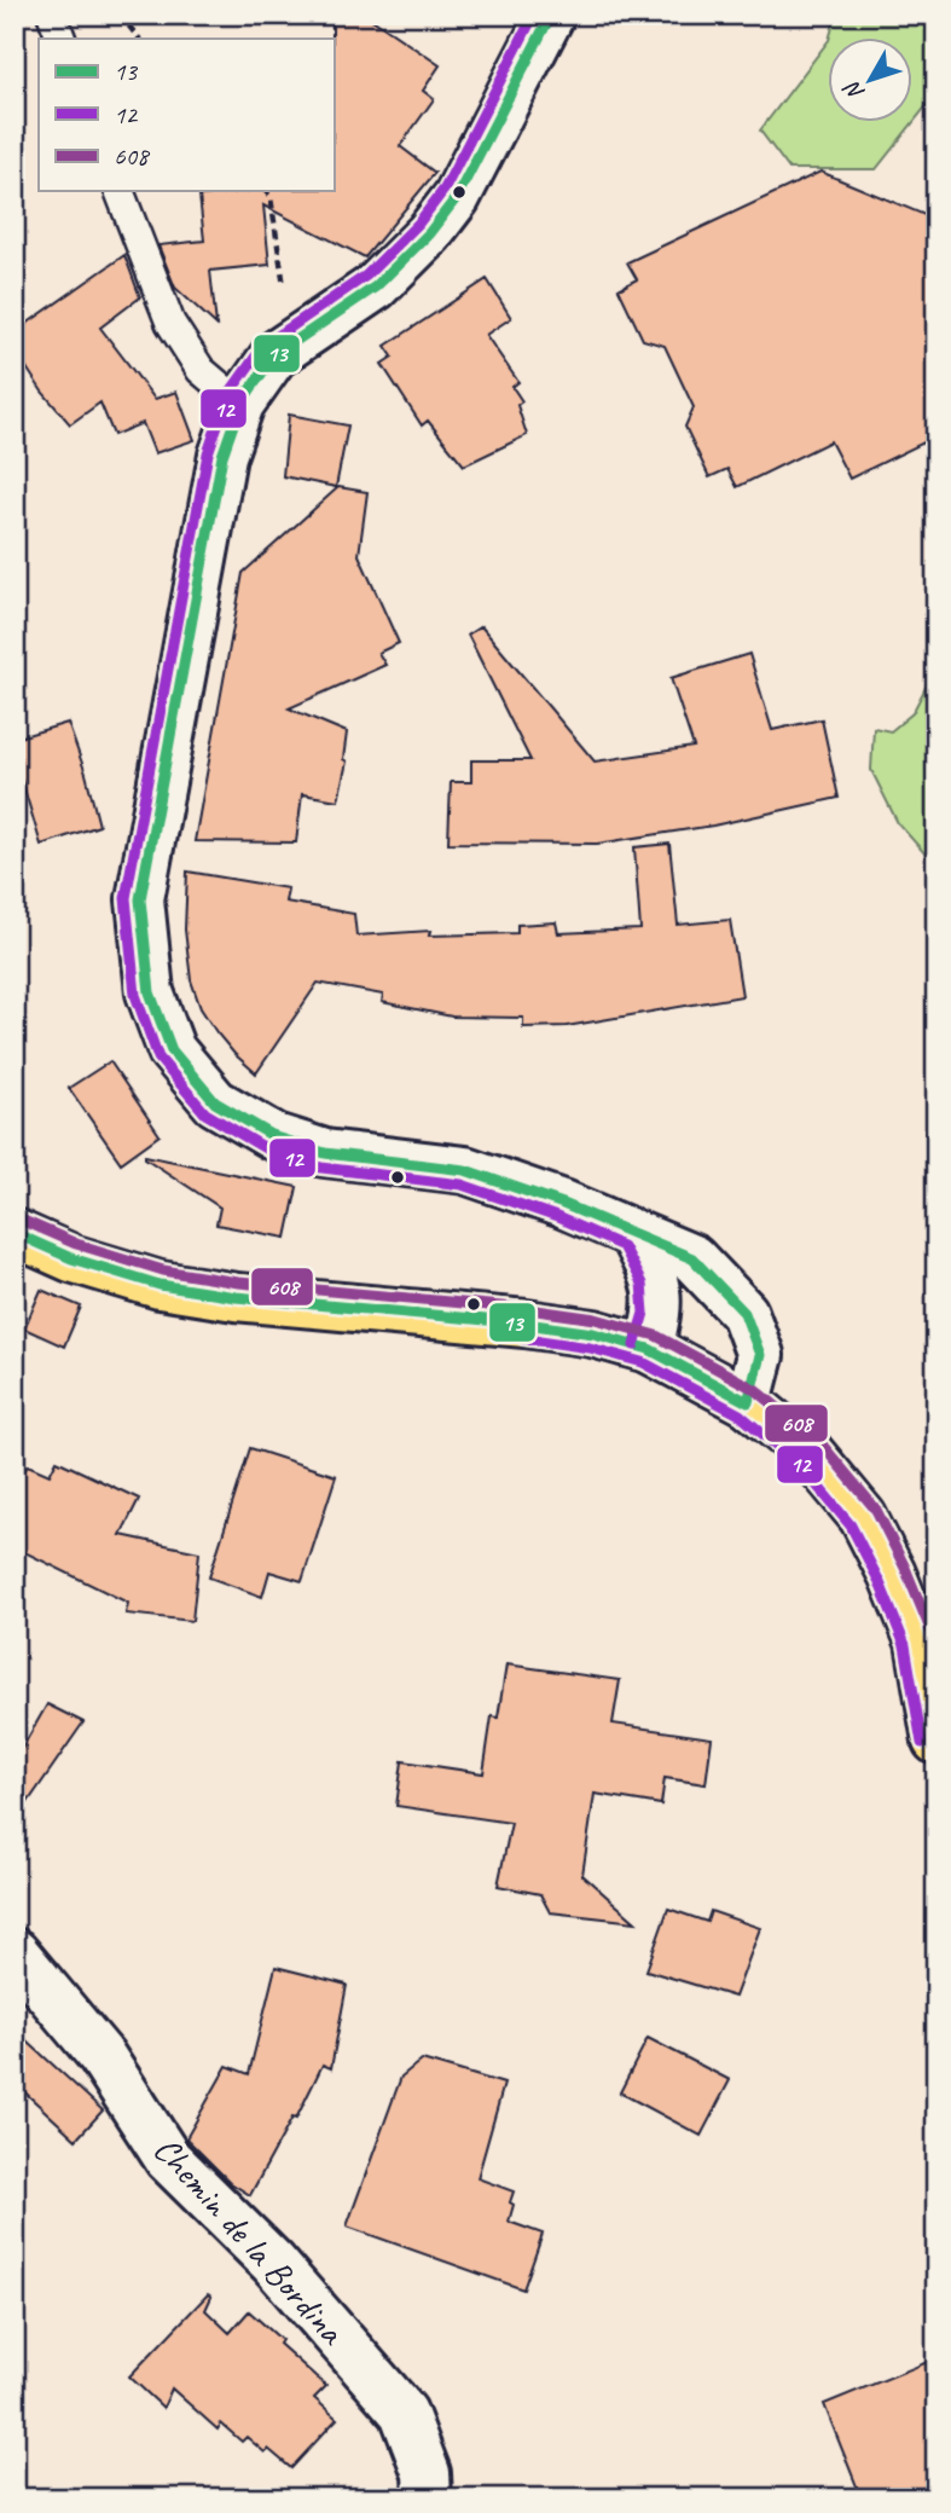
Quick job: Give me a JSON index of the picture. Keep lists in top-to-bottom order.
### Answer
{
  "streets": {
    "street": ["Chemin de la Bordina"]
  },
  "lines": ["transit line 13", "transit line 12", "transit line 608"],
  "legend": ["13", "12", "608"],
  "north": "bottom left"
}
